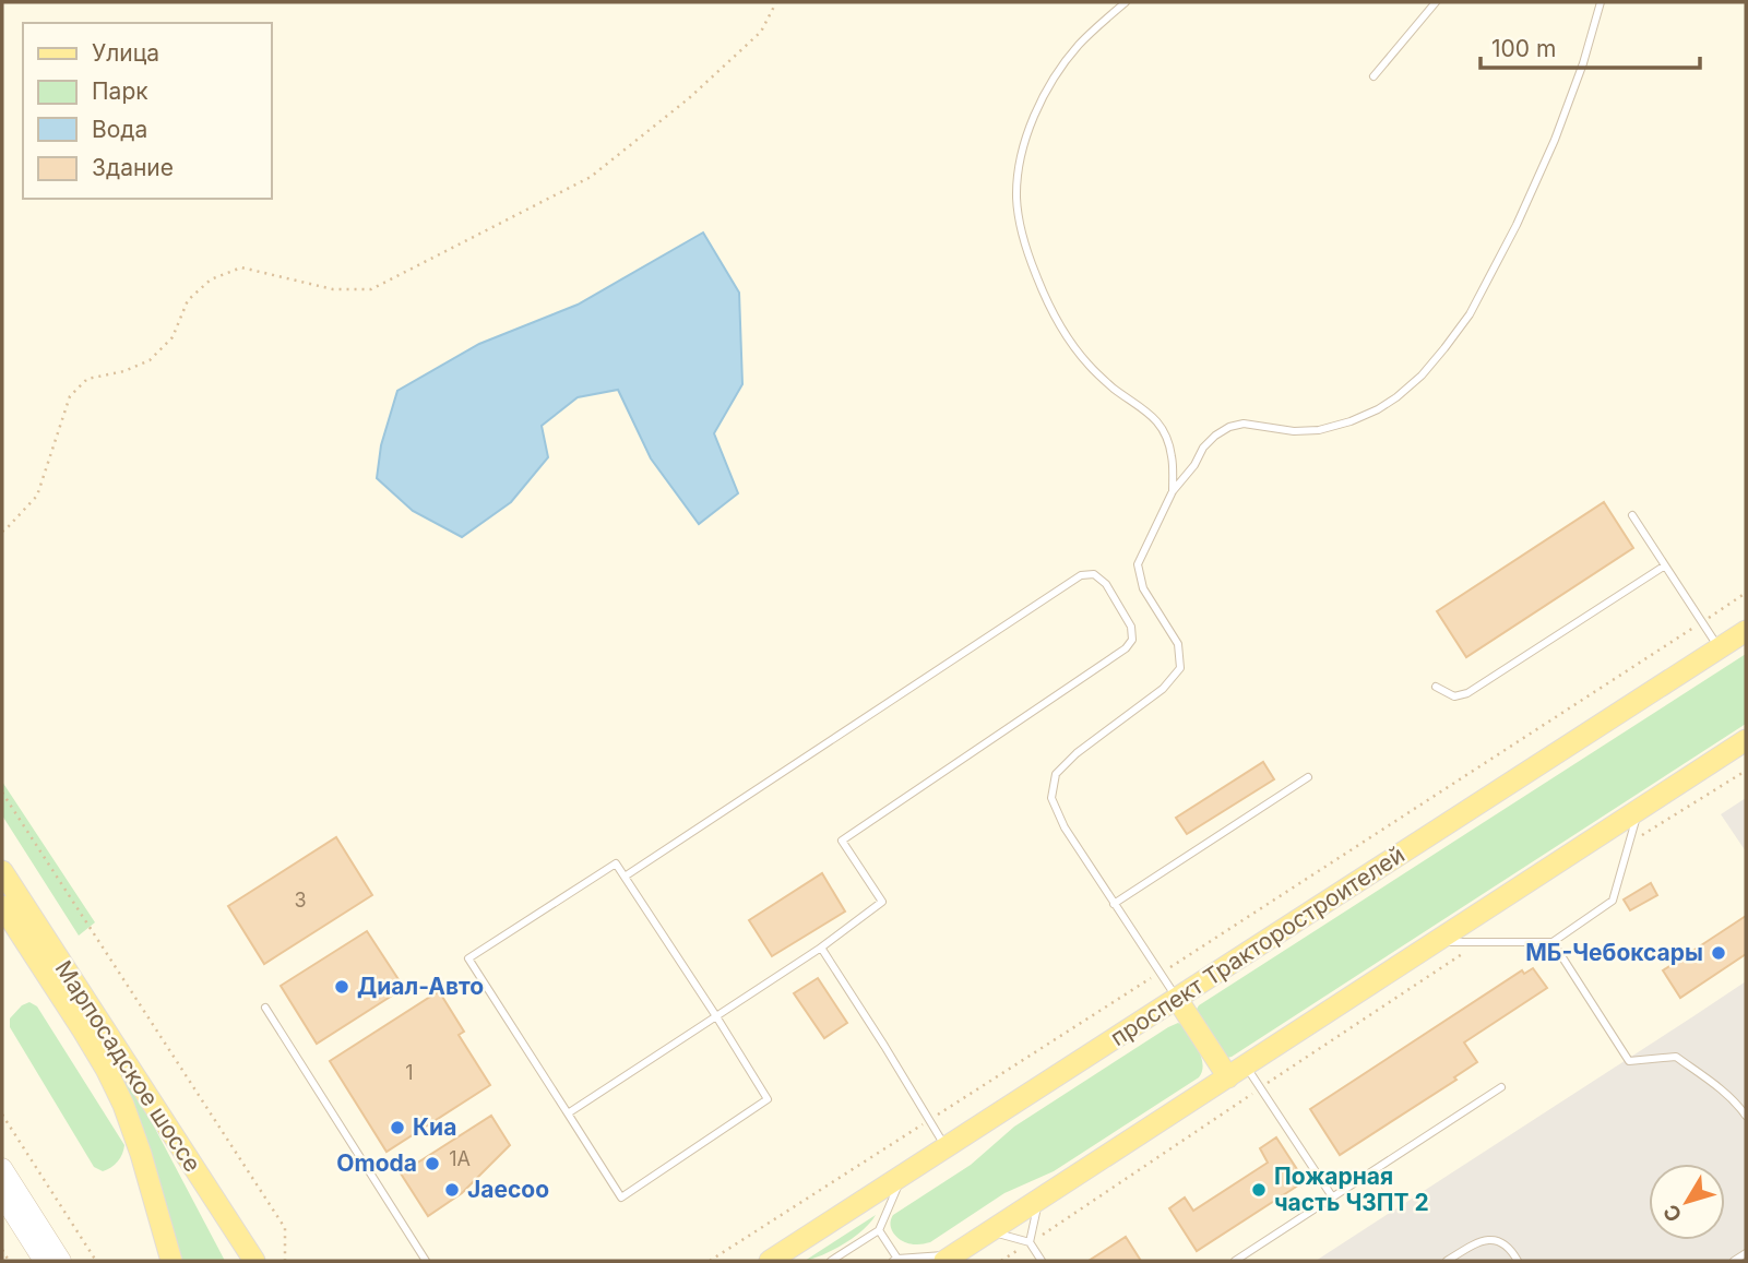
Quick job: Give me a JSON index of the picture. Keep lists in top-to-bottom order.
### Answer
{
  "streets": {
    "main road": ["проспект Тракторостроителей", "Марпосадское шоссе"]
  },
  "places": [
    "МБ-Чебоксары",
    "Диал-Авто",
    "Киа",
    "Omoda",
    "Jaecoo",
    "Пожарная часть ЧЗПТ 2"
  ],
  "house_numbers": ["3", "1", "1А"],
  "legend": [
    "Улица",
    "Парк",
    "Вода",
    "Здание"
  ],
  "scale_bar": "100 m",
  "north": "bottom left"
}
